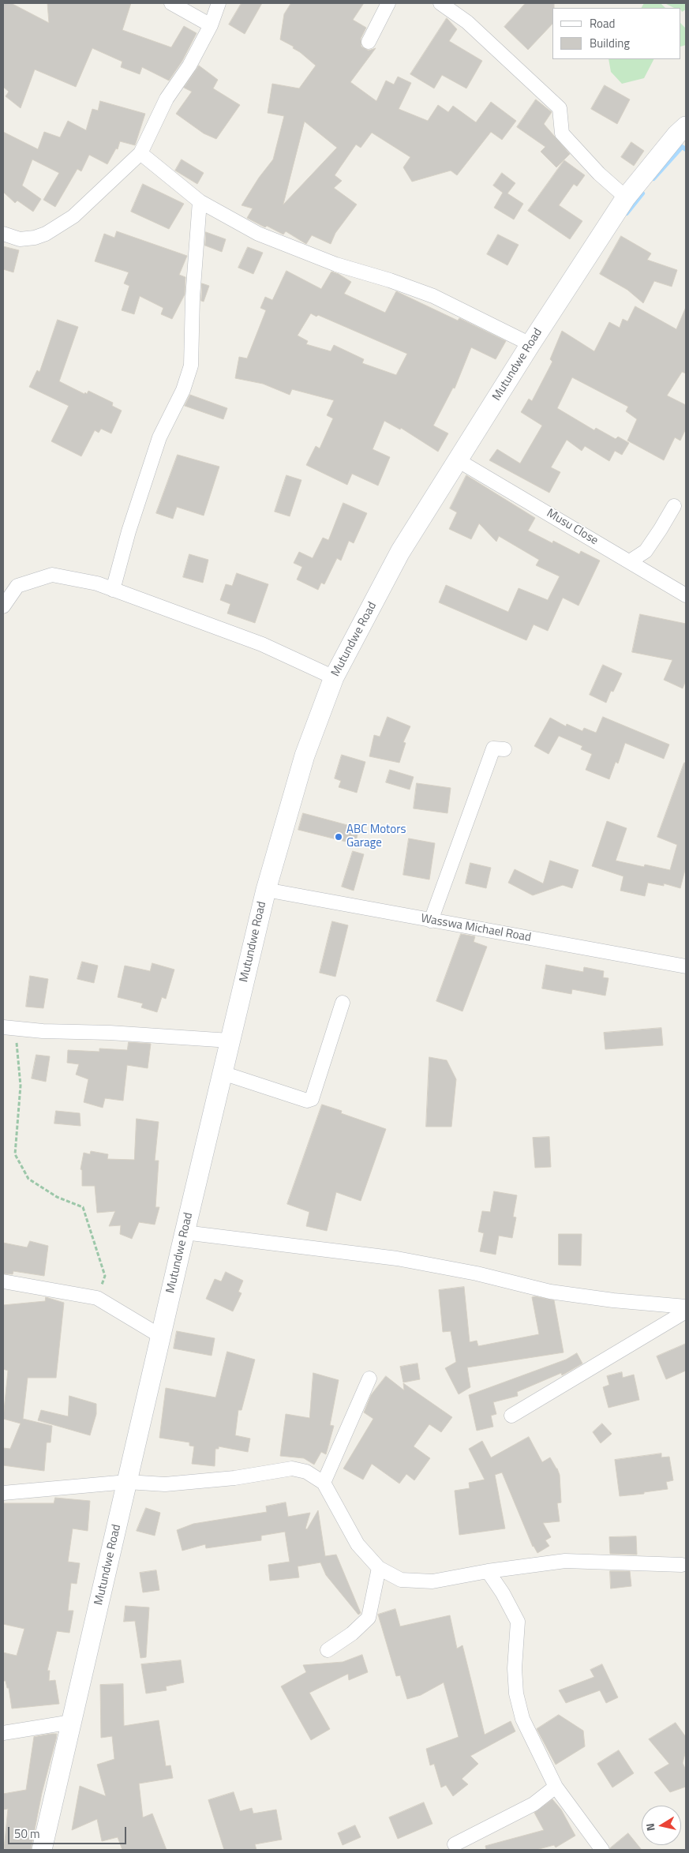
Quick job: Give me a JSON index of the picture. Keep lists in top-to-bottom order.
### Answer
{
  "streets": {
    "main road": ["Mutundwe Road"],
    "street": ["Musu Close", "Wasswa Michael Road"]
  },
  "crossings": [
    ["Mutundwe Road", "Musu Close"],
    ["Mutundwe Road", "Wasswa Michael Road"]
  ],
  "places": ["ABC Motors Garage"],
  "legend": ["Road", "Building"],
  "scale_bar": "50 m",
  "north": "left"
}
